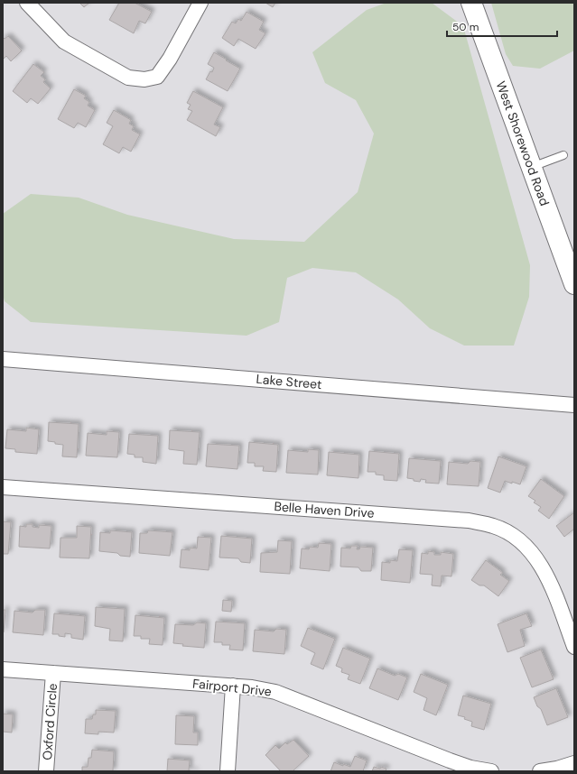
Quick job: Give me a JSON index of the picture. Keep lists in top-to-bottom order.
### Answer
{
  "streets": {
    "main road": ["West Shorewood Road"],
    "street": [
      "Lake Street",
      "Belle Haven Drive",
      "Fairport Drive",
      "Oxford Circle"
    ]
  },
  "crossings": [
    ["Fairport Drive", "Oxford Circle"]
  ],
  "scale_bar": "50 m"
}
